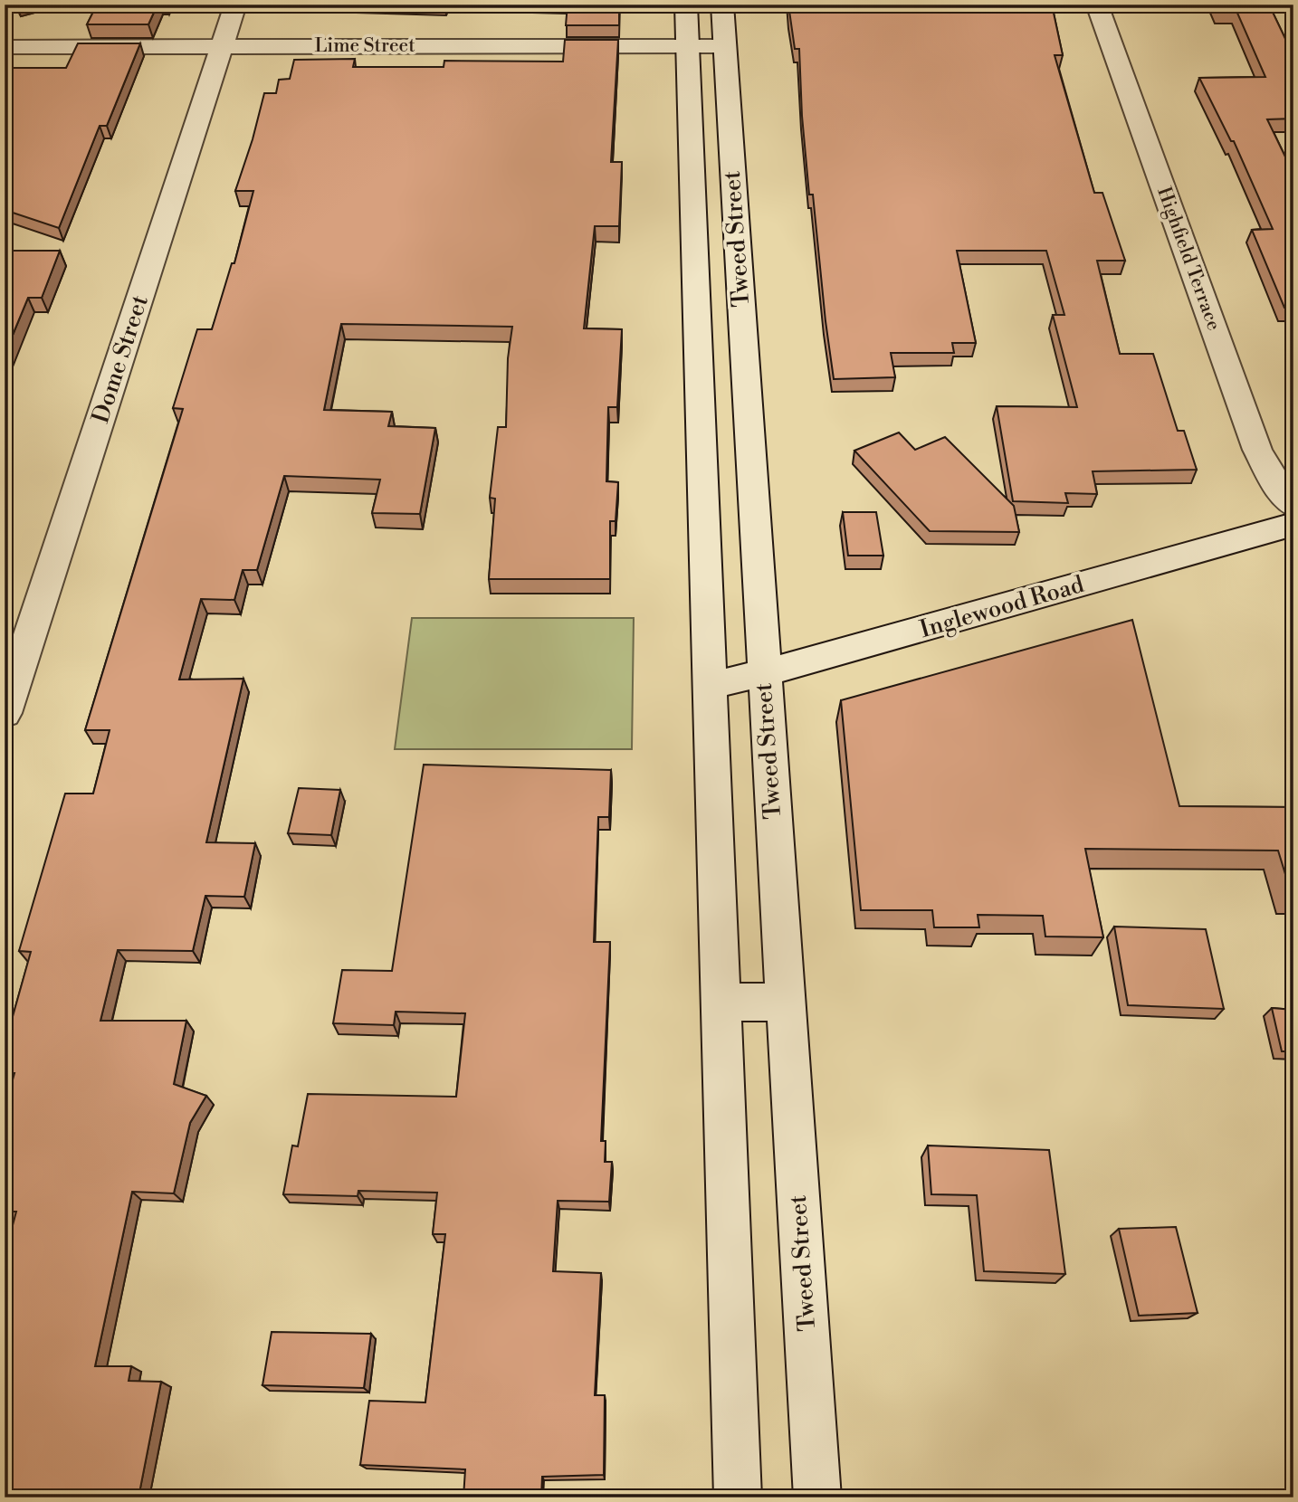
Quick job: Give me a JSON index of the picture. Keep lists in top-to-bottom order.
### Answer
{
  "streets": {
    "street": [
      "Lime Street",
      "Tweed Street",
      "Highfield Terrace",
      "Dome Street",
      "Inglewood Road"
    ]
  },
  "crossings": [
    ["Lime Street", "Tweed Street"],
    ["Lime Street", "Dome Street"],
    ["Tweed Street", "Inglewood Road"]
  ]
}
